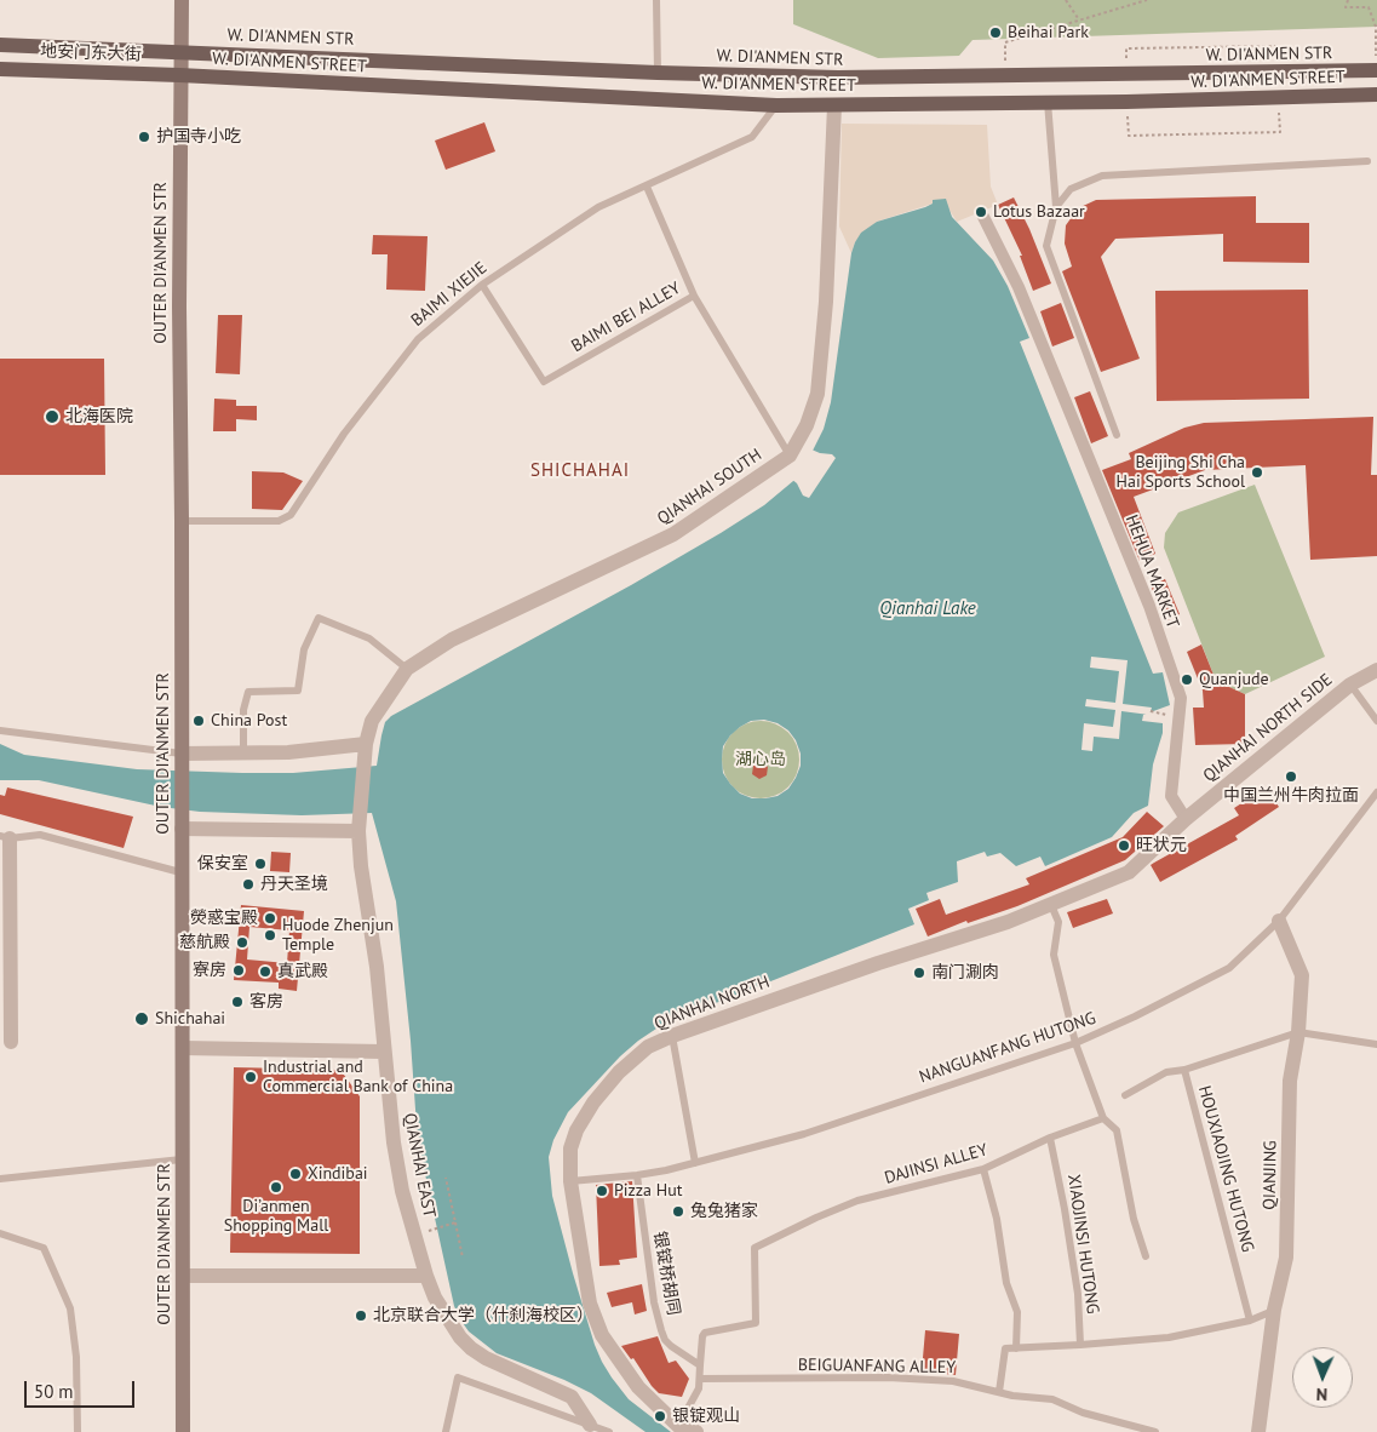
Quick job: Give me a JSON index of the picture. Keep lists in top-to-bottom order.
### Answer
{
  "streets": {
    "main road": [
      "W. DI'ANMEN STR",
      "地安门东大街",
      "W. DI'ANMEN STREET",
      "OUTER DI'ANMEN STR"
    ],
    "street": [
      "QIANHAI SOUTH",
      "HEHUA MARKET",
      "QIANHAI NORTH SIDE",
      "QIANHAI NORTH",
      "QIANHAI EAST",
      "QIANJING"
    ],
    "lane": [
      "BAIMI XIEJIE",
      "BAIMI BEI ALLEY",
      "NANGUANFANG HUTONG",
      "DAJINSI ALLEY",
      "HOUXIAOJING HUTONG",
      "XIAOJINSI HUTONG",
      "银锭桥胡同",
      "BEIGUANFANG ALLEY"
    ]
  },
  "crossings": [
    ["W. DI'ANMEN STR", "OUTER DI'ANMEN STR"],
    ["地安门东大街", "W. DI'ANMEN STREET"],
    ["地安门东大街", "OUTER DI'ANMEN STR"],
    ["W. DI'ANMEN STREET", "OUTER DI'ANMEN STR"],
    ["W. DI'ANMEN STREET", "BAIMI XIEJIE"],
    ["W. DI'ANMEN STREET", "QIANHAI SOUTH"],
    ["OUTER DI'ANMEN STR", "BAIMI XIEJIE"],
    ["BAIMI XIEJIE", "BAIMI BEI ALLEY"],
    ["BAIMI BEI ALLEY", "QIANHAI SOUTH"],
    ["QIANHAI SOUTH", "QIANHAI EAST"],
    ["HEHUA MARKET", "QIANHAI NORTH SIDE"],
    ["HEHUA MARKET", "QIANHAI NORTH"],
    ["QIANHAI NORTH SIDE", "QIANHAI NORTH"],
    ["QIANHAI NORTH", "NANGUANFANG HUTONG"],
    ["NANGUANFANG HUTONG", "QIANJING"],
    ["NANGUANFANG HUTONG", "银锭桥胡同"],
    ["DAJINSI ALLEY", "XIAOJINSI HUTONG"],
    ["DAJINSI ALLEY", "银锭桥胡同"],
    ["HOUXIAOJING HUTONG", "QIANJING"]
  ],
  "districts": ["SHICHAHAI"],
  "water": ["Qianhai Lake"],
  "parks": ["湖心岛"],
  "places": [
    "Beihai Park",
    "护国寺小吃",
    "Lotus Bazaar",
    "北海医院",
    "Beijing Shi Cha Hai Sports School",
    "Quanjude",
    "China Post",
    "中国兰州牛肉拉面",
    "旺状元",
    "保安室",
    "丹天圣境",
    "熒惑宝殿",
    "Huode Zhenjun Temple",
    "慈航殿",
    "寮房",
    "真武殿",
    "南门涮肉",
    "客房",
    "Shichahai",
    "Industrial and Commercial Bank of China",
    "Xindibai",
    "Di’anmen Shopping Mall",
    "Pizza Hut",
    "兔兔猪家",
    "北京联合大学（什刹海校区）",
    "银锭观山"
  ],
  "scale_bar": "50 m",
  "north": "bottom"
}
